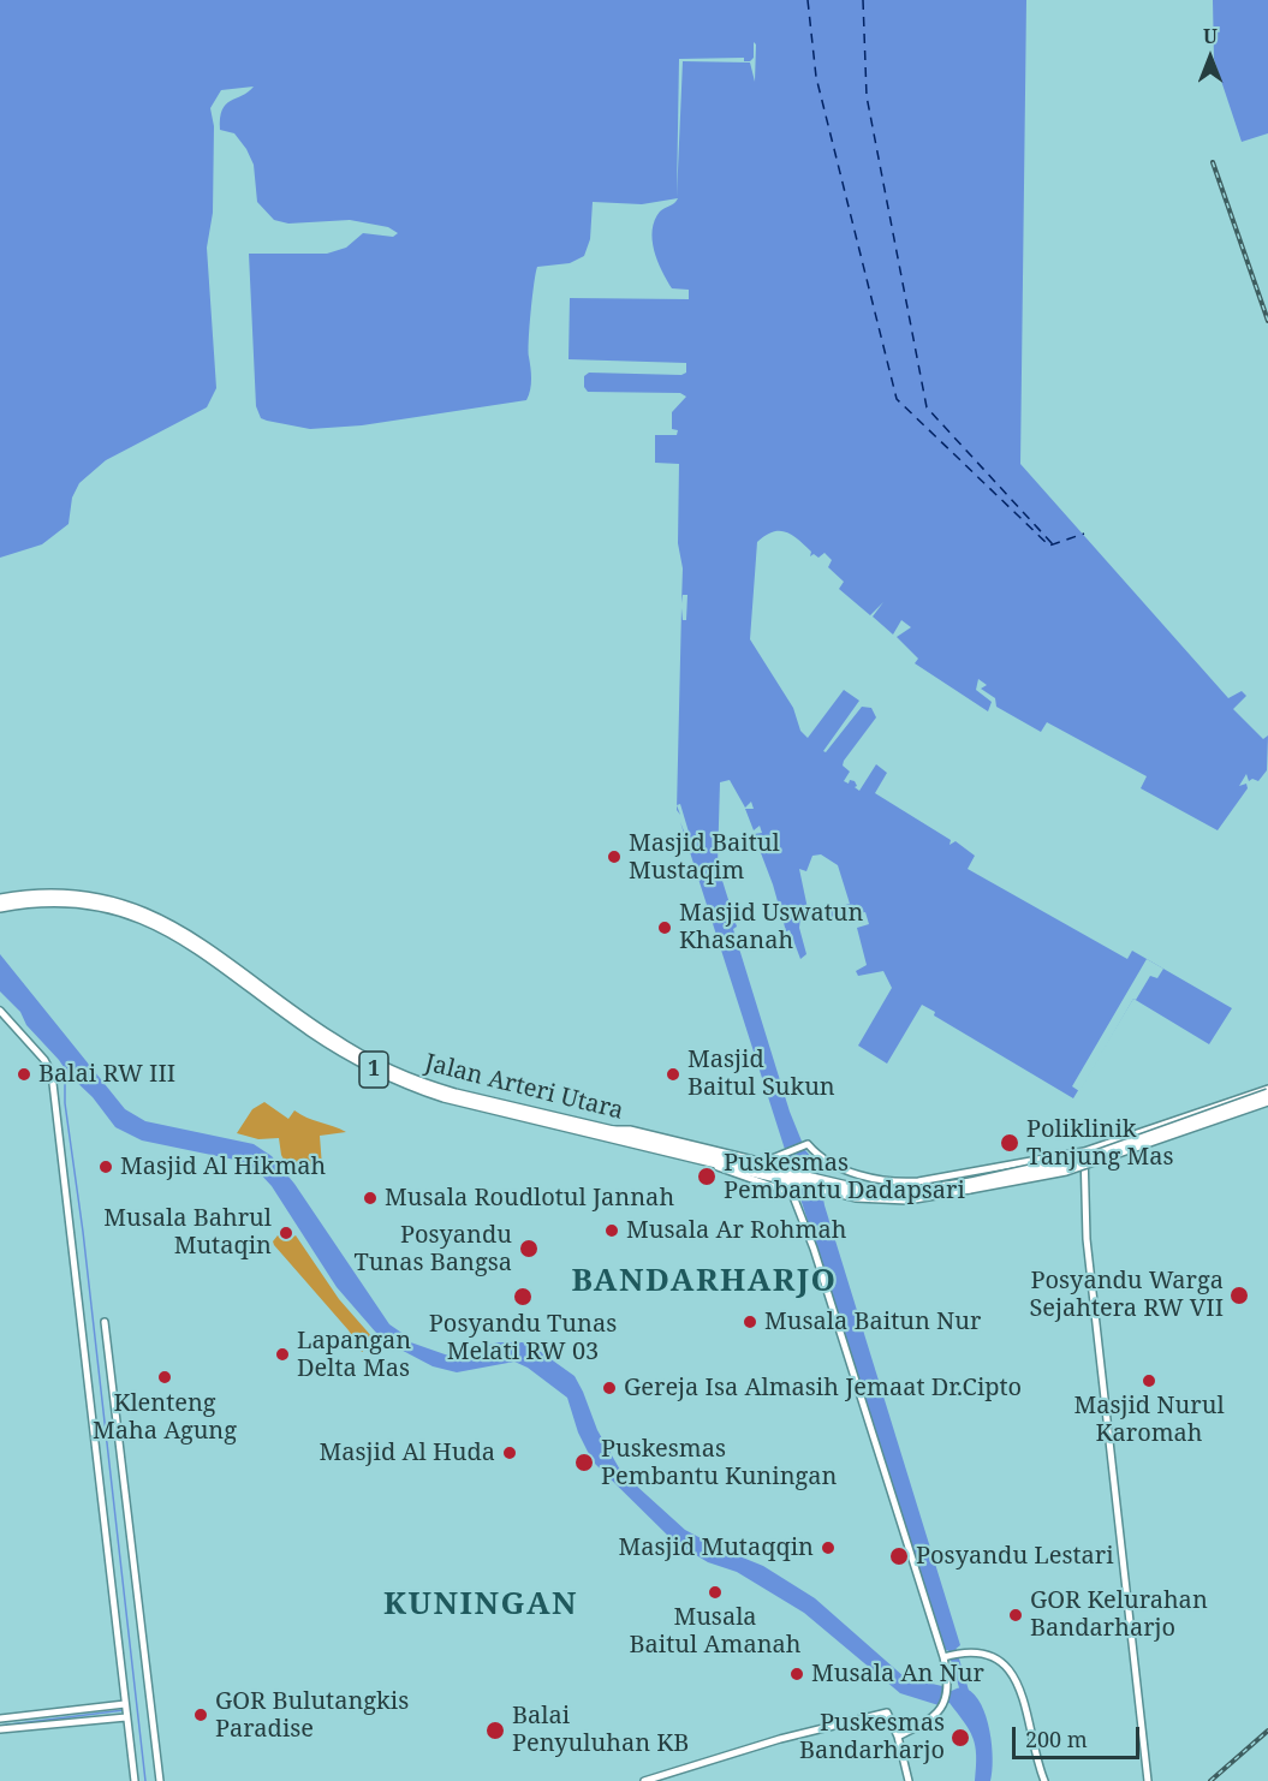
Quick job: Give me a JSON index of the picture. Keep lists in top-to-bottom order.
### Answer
{
  "streets": {
    "highway": ["1", "Jalan Arteri Utara"]
  },
  "crossings": [
    ["1", "Jalan Arteri Utara"]
  ],
  "districts": ["BANDARHARJO", "KUNINGAN"],
  "places": [
    "Masjid Baitul Mustaqim",
    "Masjid Uswatun Khasanah",
    "Balai RW III",
    "Masjid Baitul Sukun",
    "Poliklinik Tanjung Mas",
    "Masjid Al Hikmah",
    "Puskesmas Pembantu Dadapsari",
    "Musala Roudlotul Jannah",
    "Musala Ar Rohmah",
    "Musala Bahrul Mutaqin",
    "Posyandu Tunas Bangsa",
    "Posyandu Warga Sejahtera RW VII",
    "Posyandu Tunas Melati RW 03",
    "Musala Baitun Nur",
    "Lapangan Delta Mas",
    "Klenteng Maha Agung",
    "Masjid Nurul Karomah",
    "Gereja Isa Almasih Jemaat Dr.Cipto",
    "Masjid Al Huda",
    "Puskesmas Pembantu Kuningan",
    "Masjid Mutaqqin",
    "Posyandu Lestari",
    "Musala Baitul Amanah",
    "GOR Kelurahan Bandarharjo",
    "Musala An Nur",
    "GOR Bulutangkis Paradise",
    "Balai Penyuluhan KB",
    "Puskesmas Bandarharjo"
  ],
  "scale_bar": "200 m",
  "north": "top"
}
